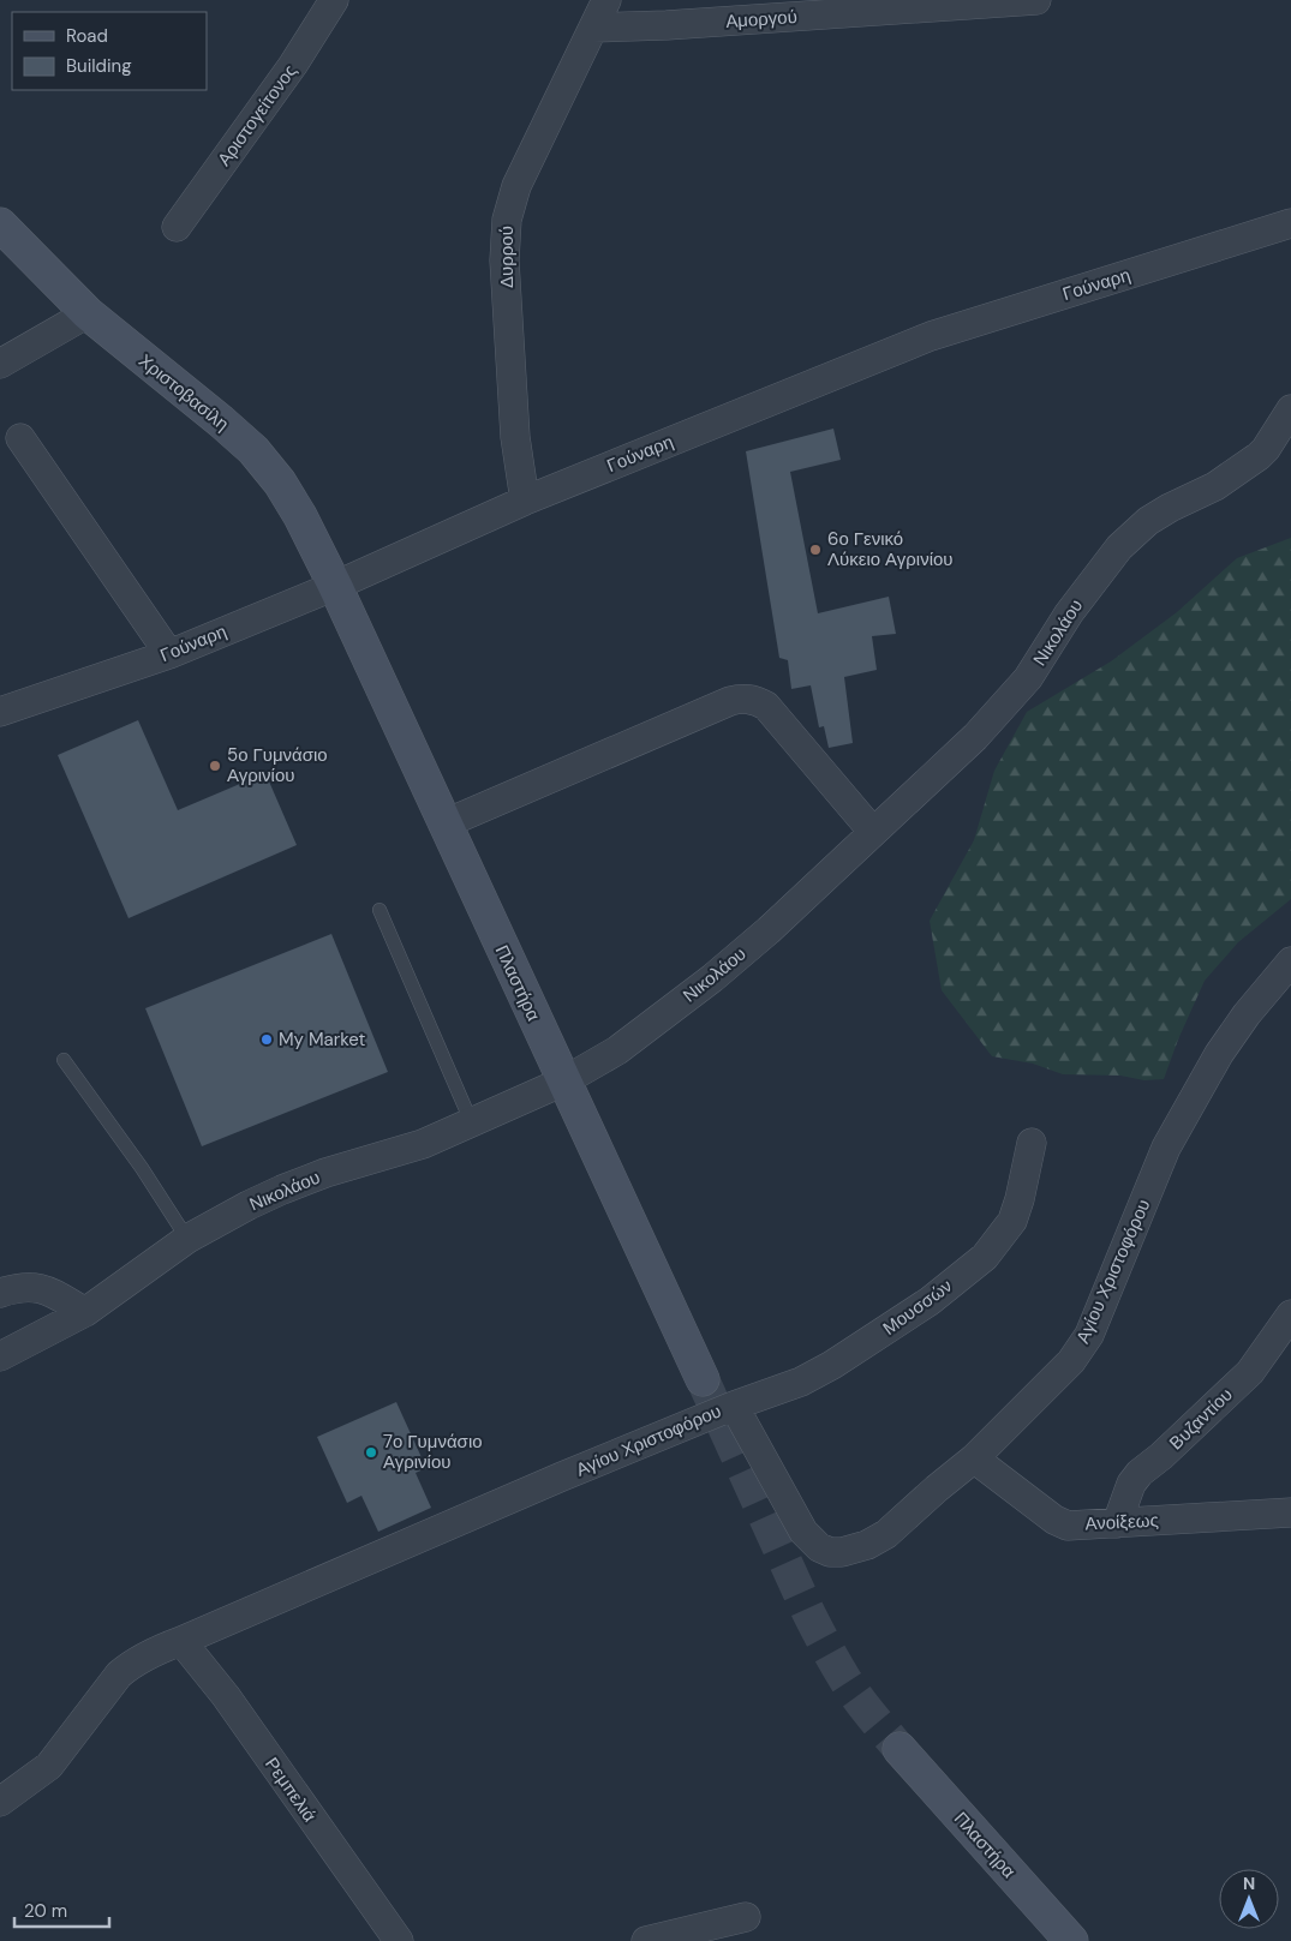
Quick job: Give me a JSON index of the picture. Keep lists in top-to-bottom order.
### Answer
{
  "streets": {
    "main road": ["Χριστοβασίλη", "Πλαστήρα"],
    "street": [
      "Αμοργού",
      "Αριστογείτονος",
      "Δυρρού",
      "Γούναρη",
      "Νικολάου",
      "Αγίου Χριστοφόρου",
      "Μουσσών",
      "Βυζαντίου",
      "Ανοίξεως",
      "Ρεμπελιά"
    ]
  },
  "crossings": [
    ["Αμοργού", "Δυρρού"],
    ["Δυρρού", "Γούναρη"],
    ["Γούναρη", "Χριστοβασίλη"],
    ["Γούναρη", "Πλαστήρα"],
    ["Χριστοβασίλη", "Πλαστήρα"],
    ["Νικολάου", "Πλαστήρα"],
    ["Αγίου Χριστοφόρου", "Μουσσών"],
    ["Αγίου Χριστοφόρου", "Ανοίξεως"],
    ["Αγίου Χριστοφόρου", "Ρεμπελιά"],
    ["Βυζαντίου", "Ανοίξεως"]
  ],
  "places": [
    "6ο Γενικό Λύκειο Αγρινίου",
    "5ο Γυμνάσιο Αγρινίου",
    "My Market",
    "7ο Γυμνάσιο Αγρινίου"
  ],
  "legend": ["Road", "Building"],
  "scale_bar": "20 m",
  "north": "top"
}
